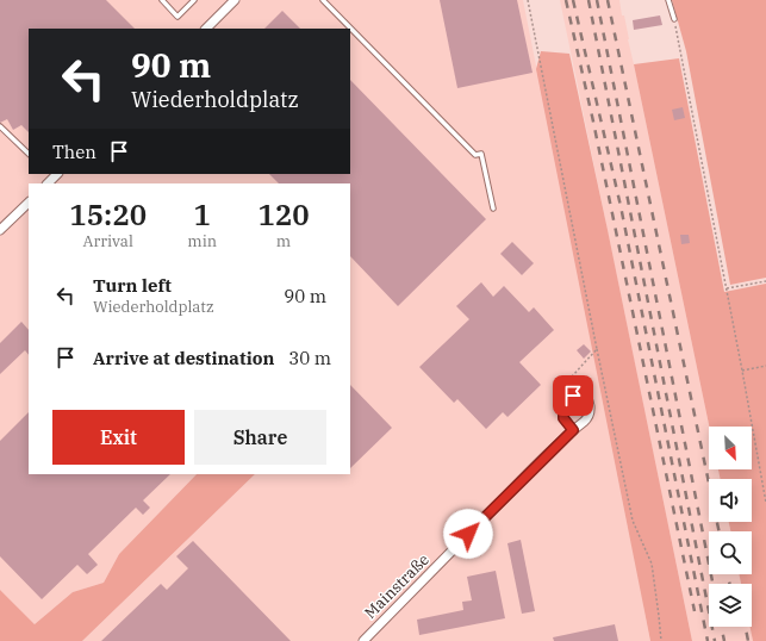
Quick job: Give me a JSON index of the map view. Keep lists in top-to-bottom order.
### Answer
{
  "streets": {
    "street": ["Mainstraße"]
  },
  "north": "bottom right",
  "page": {
    "turn": ["90 m", "Wiederholdplatz"],
    "then": "Then",
    "eta": [
      "15:20",
      "Arrival",
      "1",
      "min",
      "120",
      "m"
    ],
    "list": [
      {
        "name": "Turn left",
        "note": "Wiederholdplatz",
        "value": "90 m"
      },
      {
        "name": "Arrive at destination",
        "value": "30 m"
      }
    ],
    "buttons": ["Exit", "Share"]
  }
}
